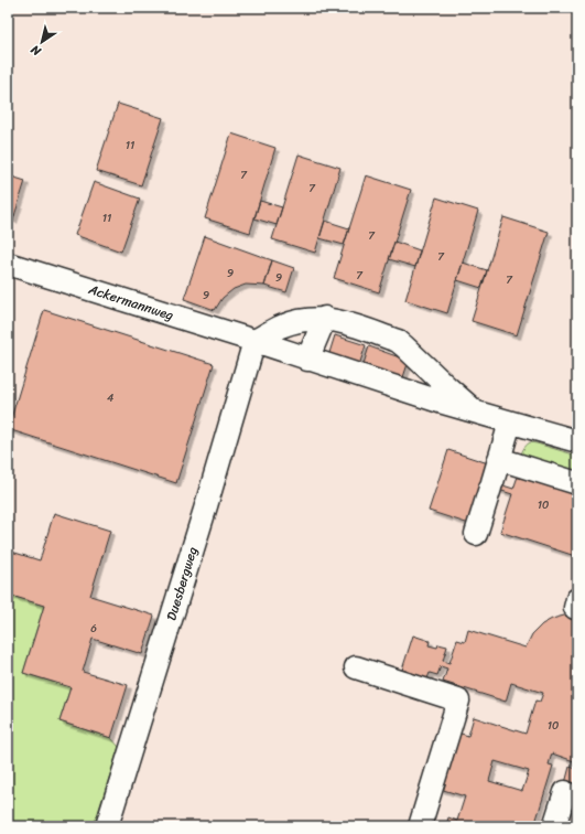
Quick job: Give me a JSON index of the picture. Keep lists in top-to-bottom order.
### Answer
{
  "streets": {
    "street": ["Ackermannweg", "Duesbergweg"]
  },
  "crossings": [
    ["Ackermannweg", "Duesbergweg"]
  ],
  "house_numbers": [
    "11",
    "7",
    "7",
    "11",
    "7",
    "7",
    "9",
    "7",
    "9",
    "7",
    "9",
    "4",
    "10",
    "6",
    "10"
  ],
  "north": "bottom left"
}
